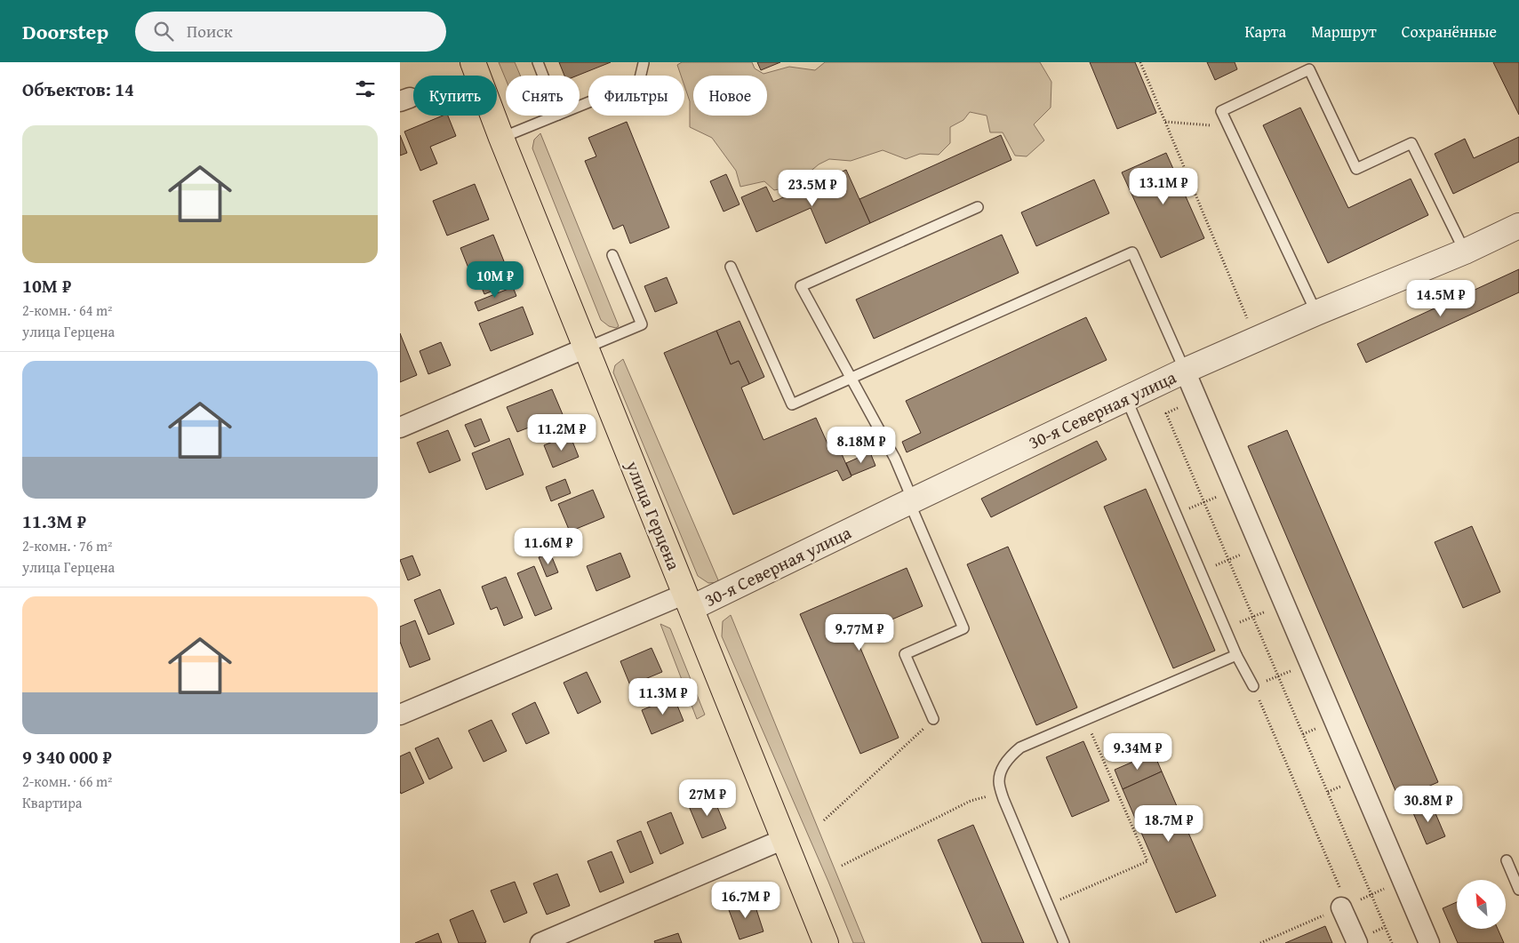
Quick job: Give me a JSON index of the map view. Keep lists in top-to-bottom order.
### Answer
{
  "streets": {
    "main road": ["улица Герцена"],
    "street": ["30-я Северная улица"]
  },
  "crossings": [
    ["30-я Северная улица", "улица Герцена"]
  ],
  "north": "top left",
  "page": {
    "header": "Doorstep",
    "search": "Поиск",
    "nav": ["Карта", "Маршрут", "Сохранённые"],
    "heading": "Объектов: 14",
    "chip": [
      "Купить",
      "Снять",
      "Фильтры",
      "Новое"
    ],
    "list": [
      {
        "name": "10M ₽",
        "note": "2-комн. · 64 m² · улица Герцена"
      },
      {
        "name": "11.3M ₽",
        "note": "2-комн. · 76 m² · улица Герцена"
      },
      {
        "name": "9 340 000 ₽",
        "note": "2-комн. · 66 m² · Квартира"
      }
    ],
    "price": [
      "13.1M ₽",
      "23.5M ₽",
      "10M ₽",
      "14.5M ₽",
      "11.2M ₽",
      "8.18M ₽",
      "11.6M ₽",
      "9.77M ₽",
      "11.3M ₽",
      "9.34M ₽",
      "27M ₽",
      "30.8M ₽",
      "18.7M ₽",
      "16.7M ₽"
    ]
  }
}
